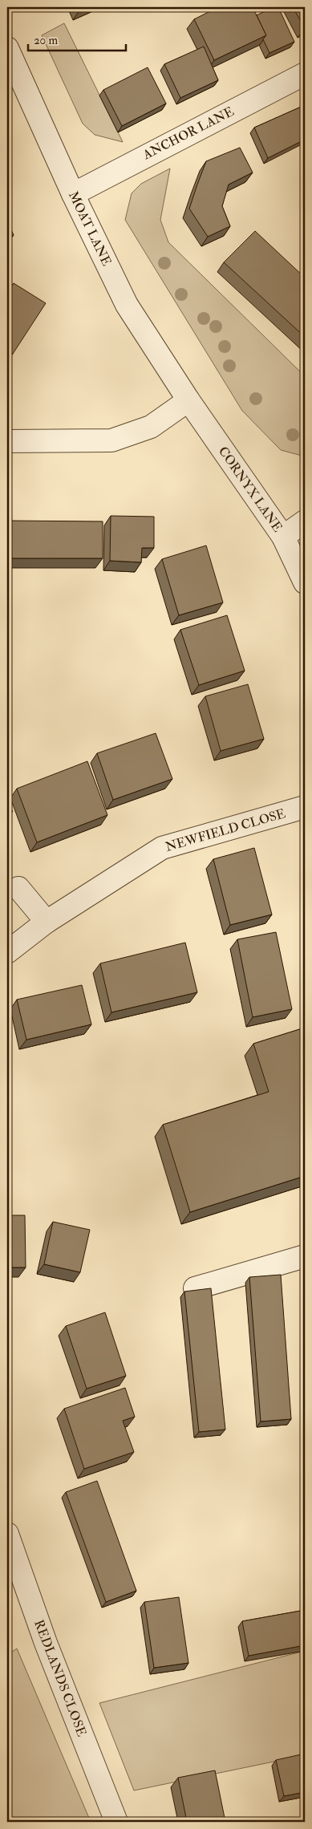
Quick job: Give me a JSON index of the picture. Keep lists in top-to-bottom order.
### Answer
{
  "streets": {
    "street": [
      "ANCHOR LANE",
      "MOAT LANE",
      "CORNYX LANE",
      "NEWFIELD CLOSE",
      "REDLANDS CLOSE"
    ]
  },
  "crossings": [
    ["ANCHOR LANE", "MOAT LANE"],
    ["MOAT LANE", "CORNYX LANE"]
  ],
  "scale_bar": "20 m"
}
